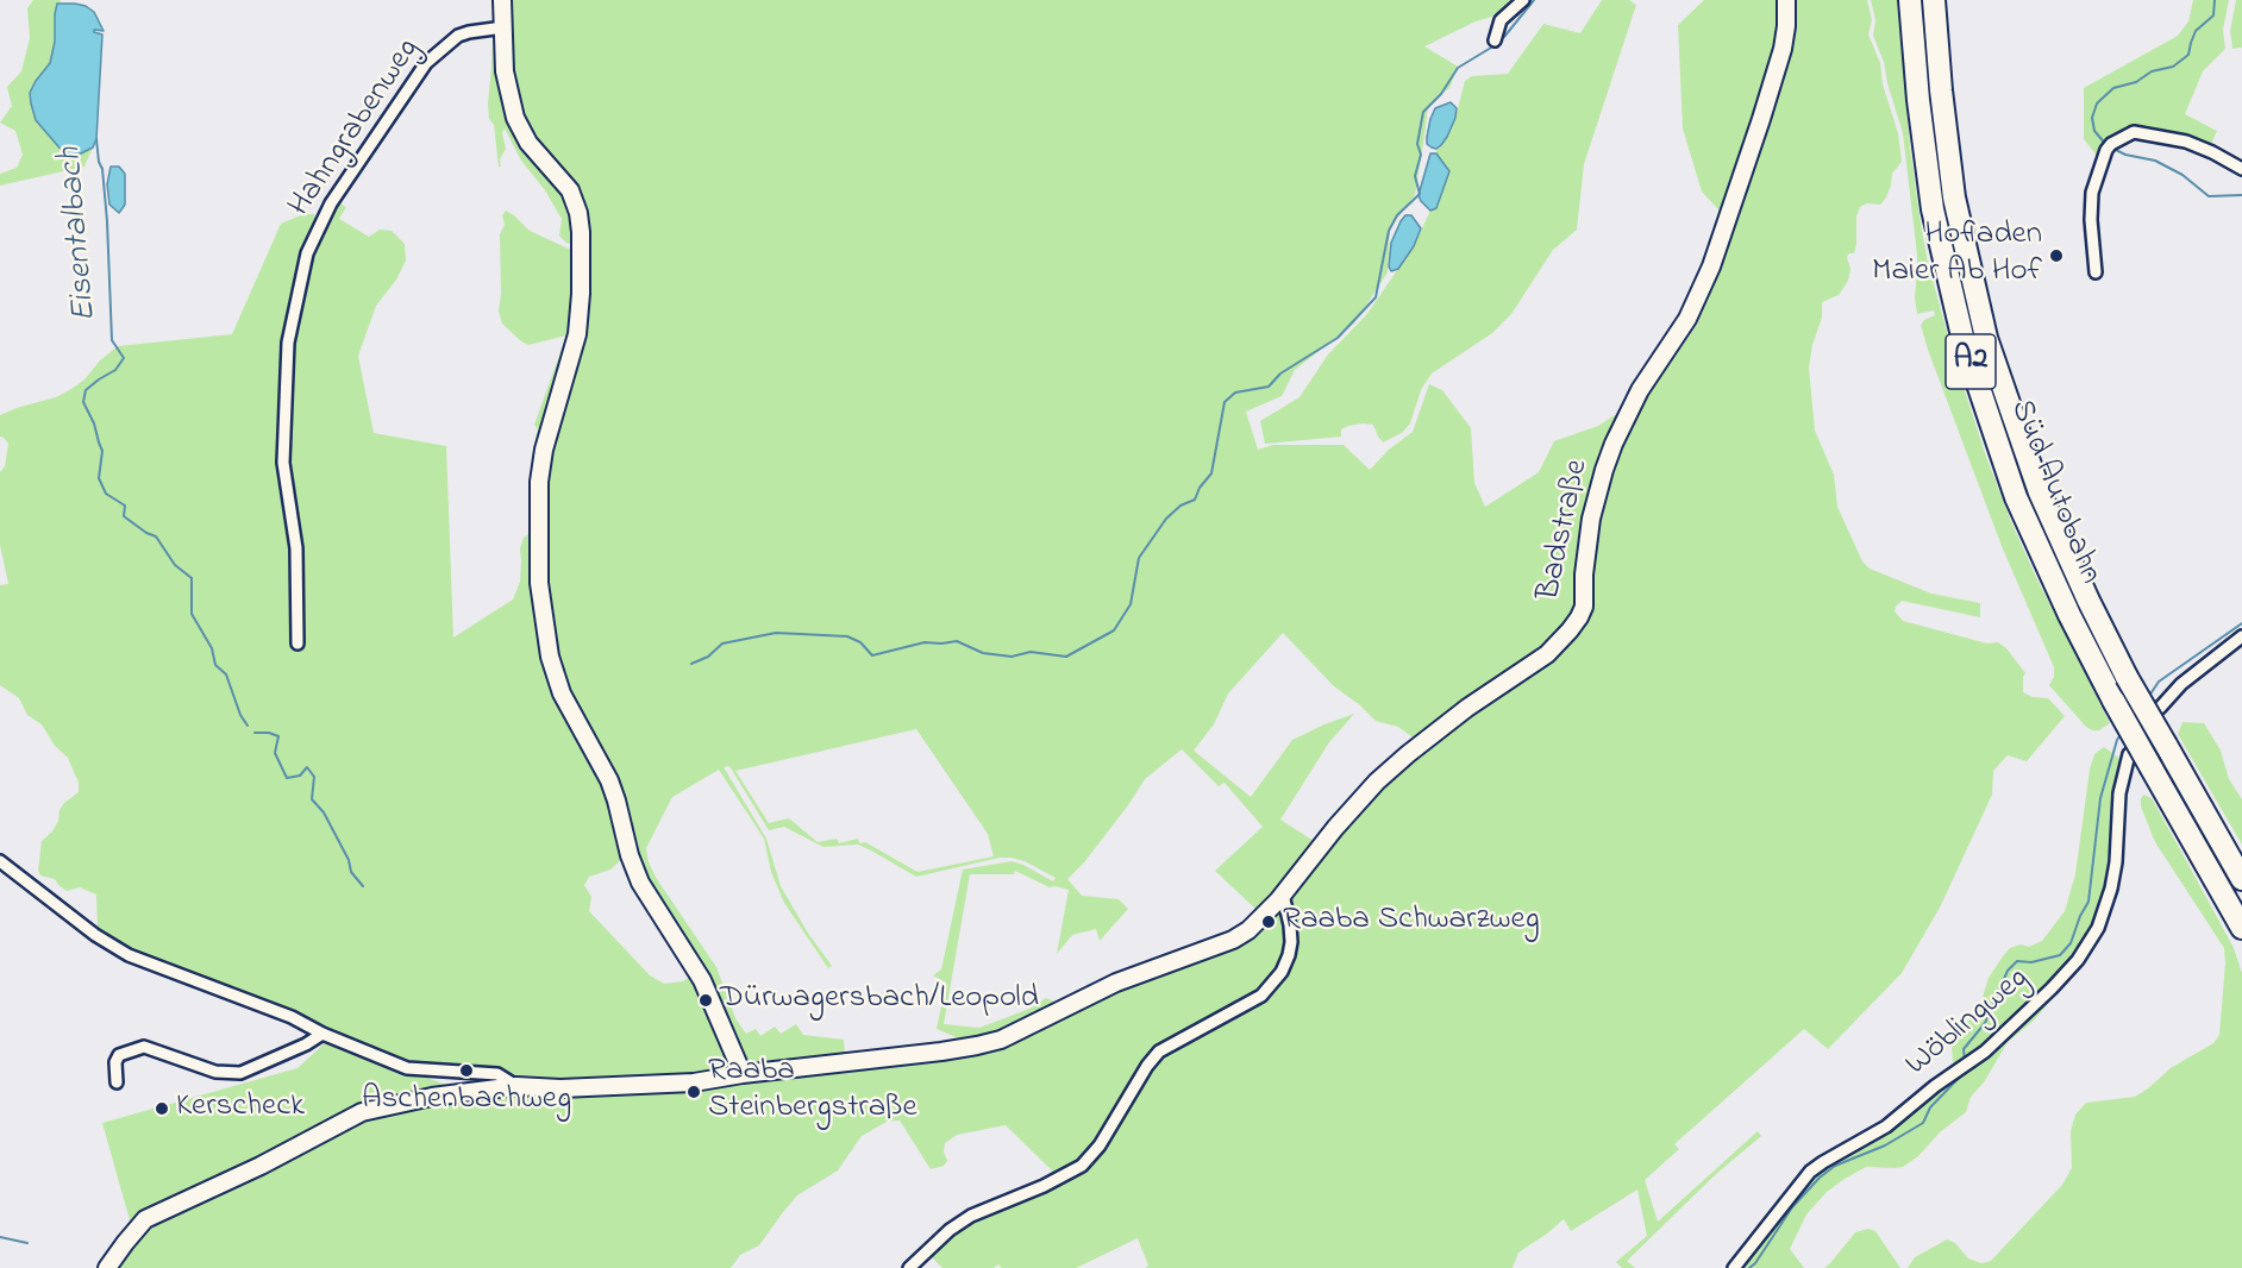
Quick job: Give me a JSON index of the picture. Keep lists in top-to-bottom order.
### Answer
{
  "streets": {
    "highway": ["A2", "Süd Autobahn"],
    "street": ["Hahngrabenweg", "Badstraße", "Wöblingweg"]
  },
  "water": ["Eisentalbach"],
  "places": [
    "Hofladen Maier Ab Hof",
    "Raaba Schwarzweg",
    "Dürwagersbach/Leopold",
    "Aschenbachweg",
    "Raaba Steinbergstraße",
    "Kerscheck"
  ]
}
